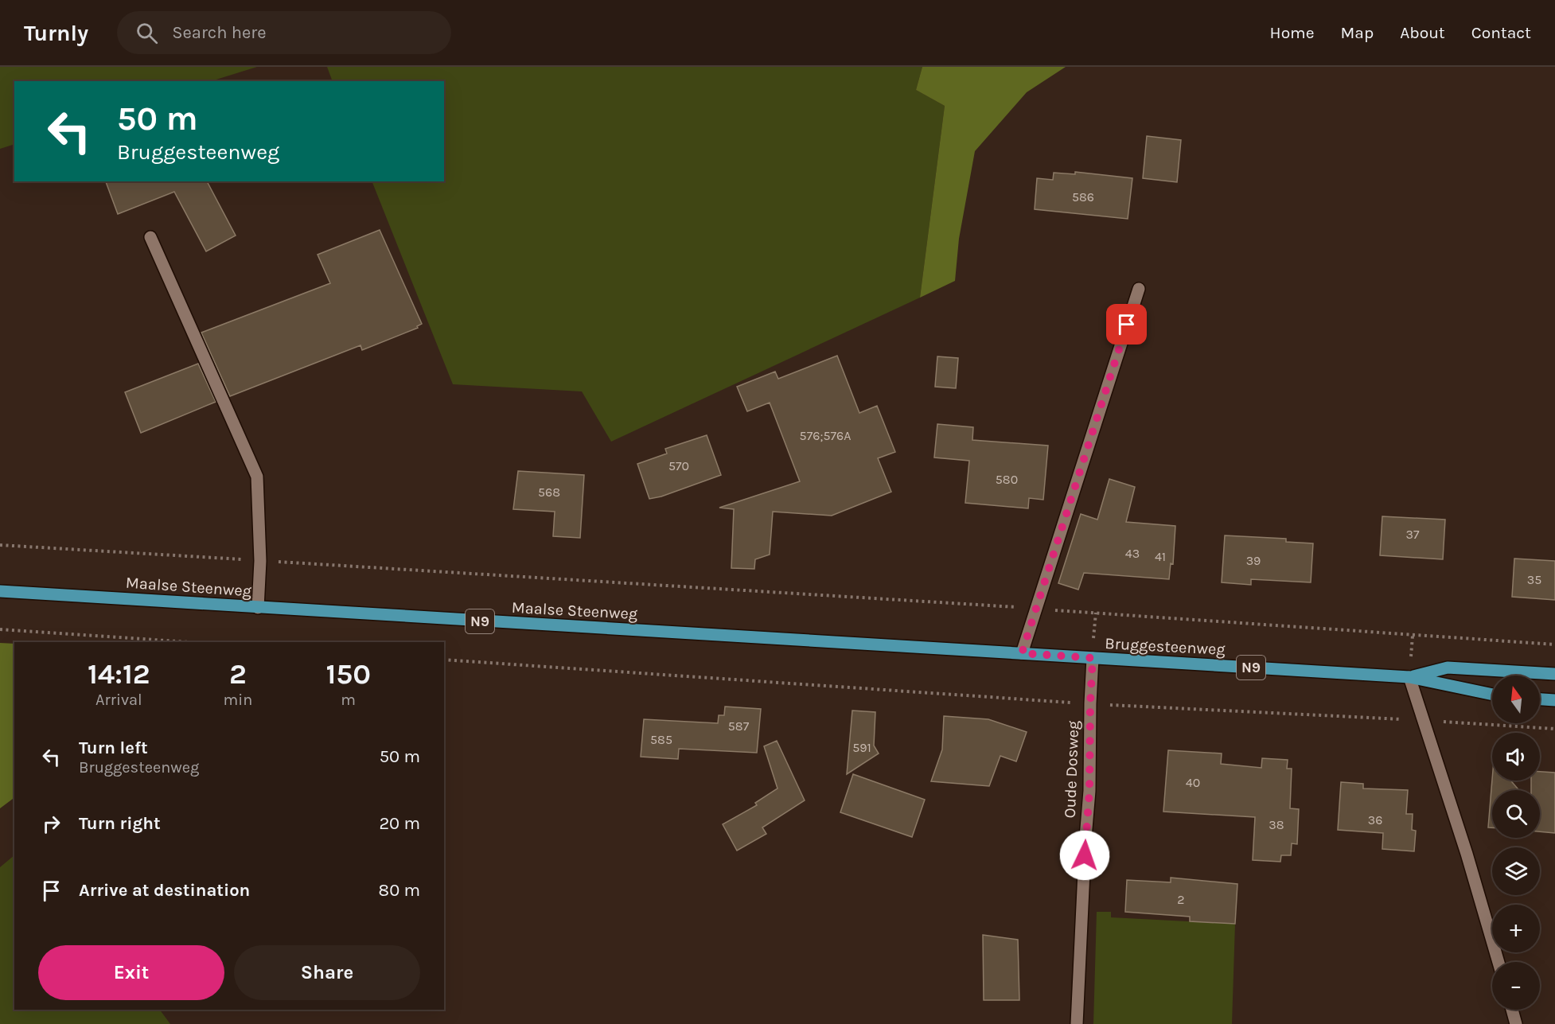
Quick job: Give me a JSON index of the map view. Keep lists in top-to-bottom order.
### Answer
{
  "streets": {
    "main road": ["Maalse Steenweg", "N9", "Bruggesteenweg"],
    "street": ["Oude Dosweg"]
  },
  "crossings": [
    ["Maalse Steenweg", "Bruggesteenweg"],
    ["Bruggesteenweg", "Oude Dosweg"]
  ],
  "house_numbers": [
    "586",
    "576;576A",
    "570",
    "580",
    "568",
    "37",
    "43",
    "41",
    "39",
    "35",
    "587",
    "585",
    "591",
    "40",
    "36",
    "38",
    "2"
  ],
  "north": "top",
  "page": {
    "header": "Turnly",
    "search": "Search here",
    "nav": [
      "Home",
      "Map",
      "About",
      "Contact"
    ],
    "turn": ["50 m", "Bruggesteenweg"],
    "eta": [
      "14:12",
      "Arrival",
      "2",
      "min",
      "150",
      "m"
    ],
    "map_buttons": ["+", "−"],
    "list": [
      {
        "name": "Turn left",
        "note": "Bruggesteenweg",
        "value": "50 m"
      },
      {
        "name": "Turn right",
        "value": "20 m"
      },
      {
        "name": "Arrive at destination",
        "value": "80 m"
      }
    ],
    "buttons": ["Exit", "Share"]
  }
}
